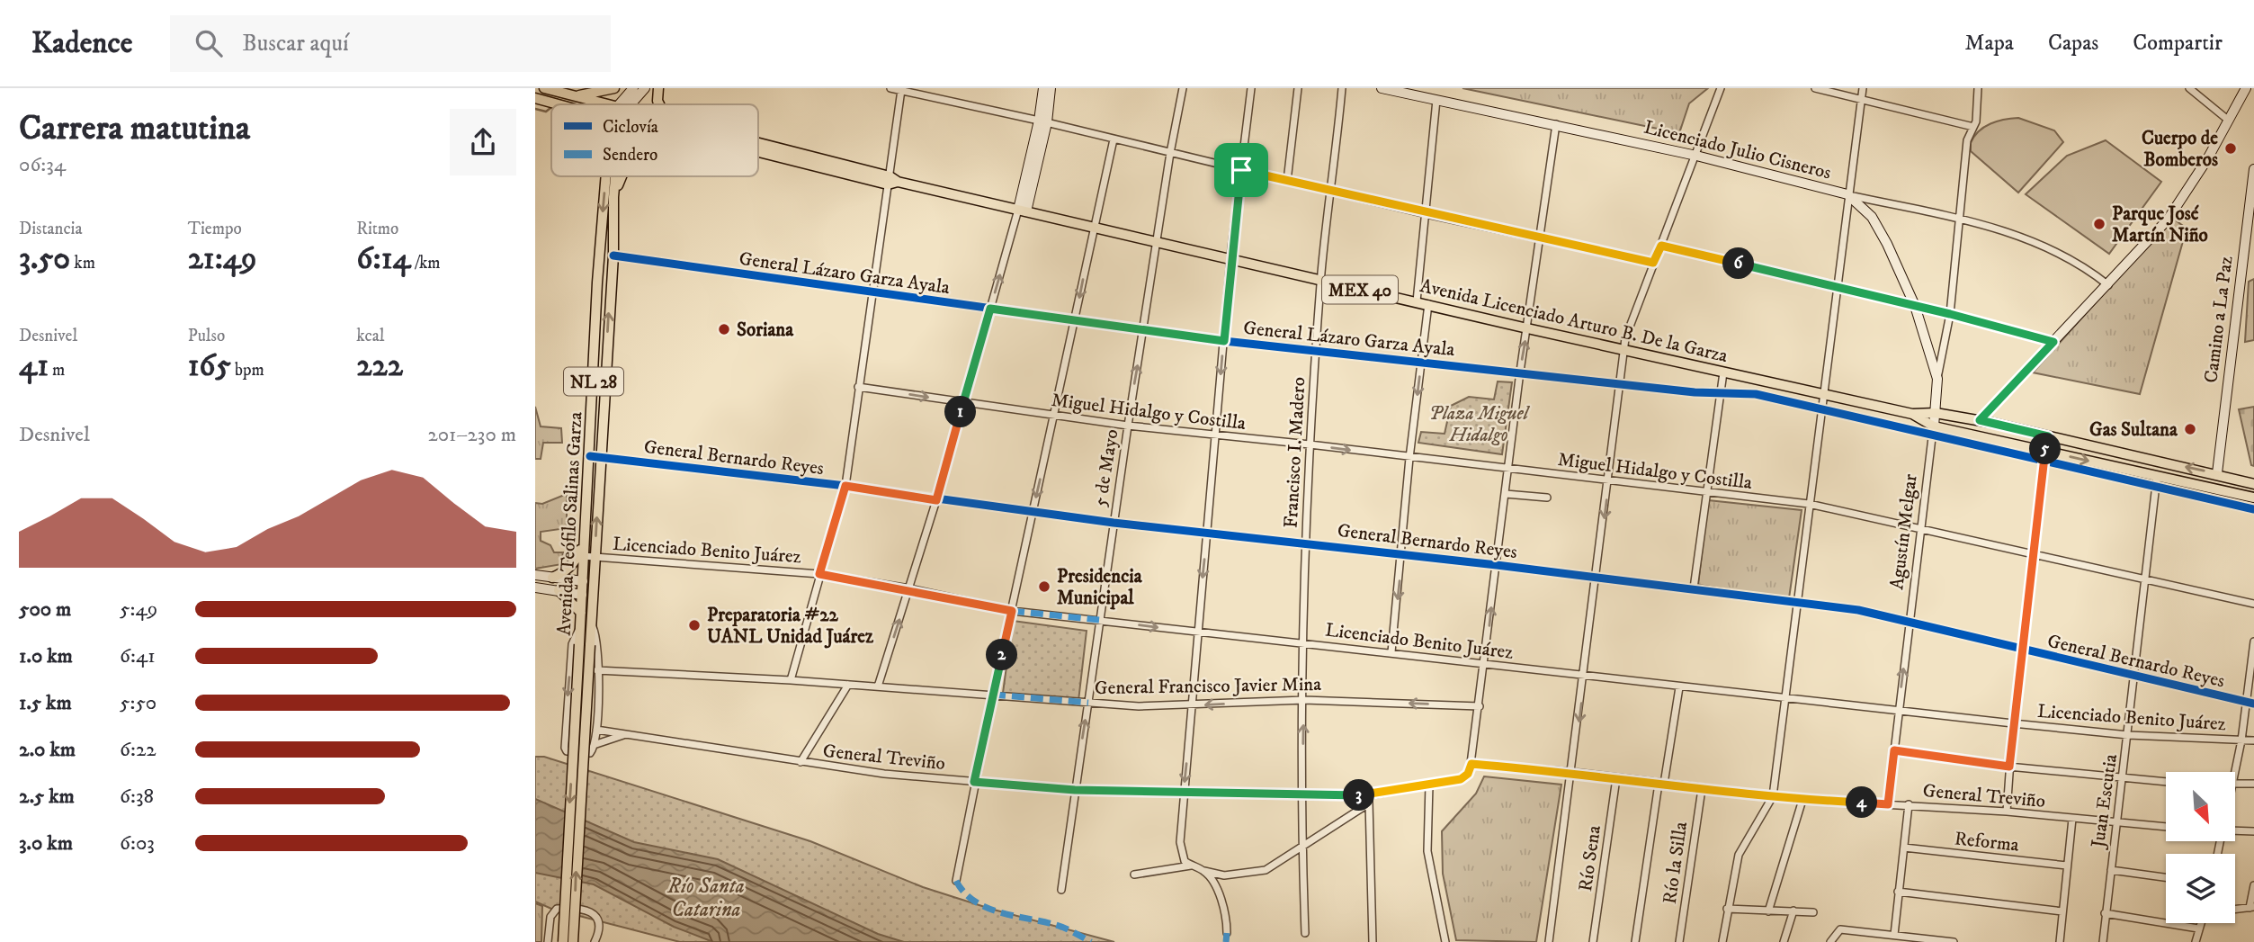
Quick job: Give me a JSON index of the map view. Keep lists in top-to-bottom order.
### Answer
{
  "streets": {
    "main road": [
      "MEX 40",
      "Avenida Licenciado Arturo B. De la Garza",
      "NL 28",
      "Avenida Teófilo Salinas Garza"
    ],
    "street": [
      "Licenciado Julio Cisneros",
      "General Lázaro Garza Ayala",
      "Camino a La Paz",
      "Miguel Hidalgo y Costilla",
      "Francisco I. Madero",
      "General Bernardo Reyes",
      "5 de Mayo",
      "Agustín Melgar",
      "Licenciado Benito Juárez",
      "General Francisco Javier Mina",
      "General Treviño",
      "Juan Escutia",
      "Reforma",
      "Río Sena",
      "Río la Silla"
    ]
  },
  "crossings": [
    ["Licenciado Julio Cisneros", "Avenida Licenciado Arturo B. De la Garza"],
    ["Licenciado Julio Cisneros", "Agustín Melgar"],
    ["General Lázaro Garza Ayala", "Avenida Licenciado Arturo B. De la Garza"],
    ["General Lázaro Garza Ayala", "Francisco I. Madero"],
    ["General Lázaro Garza Ayala", "5 de Mayo"],
    ["General Lázaro Garza Ayala", "Avenida Teófilo Salinas Garza"],
    ["General Lázaro Garza Ayala", "Agustín Melgar"],
    ["General Lázaro Garza Ayala", "Juan Escutia"],
    ["Camino a La Paz", "Avenida Licenciado Arturo B. De la Garza"],
    ["Avenida Licenciado Arturo B. De la Garza", "Francisco I. Madero"],
    ["Avenida Licenciado Arturo B. De la Garza", "5 de Mayo"],
    ["Avenida Licenciado Arturo B. De la Garza", "Agustín Melgar"],
    ["Avenida Licenciado Arturo B. De la Garza", "Juan Escutia"],
    ["Miguel Hidalgo y Costilla", "Francisco I. Madero"],
    ["Miguel Hidalgo y Costilla", "5 de Mayo"],
    ["Miguel Hidalgo y Costilla", "Agustín Melgar"],
    ["Miguel Hidalgo y Costilla", "Juan Escutia"],
    ["Francisco I. Madero", "General Bernardo Reyes"],
    ["Francisco I. Madero", "Licenciado Benito Juárez"],
    ["Francisco I. Madero", "General Francisco Javier Mina"],
    ["Francisco I. Madero", "General Treviño"],
    ["General Bernardo Reyes", "5 de Mayo"],
    ["General Bernardo Reyes", "Avenida Teófilo Salinas Garza"],
    ["General Bernardo Reyes", "Agustín Melgar"],
    ["General Bernardo Reyes", "Juan Escutia"],
    ["5 de Mayo", "Licenciado Benito Juárez"],
    ["5 de Mayo", "General Francisco Javier Mina"],
    ["5 de Mayo", "General Treviño"],
    ["Avenida Teófilo Salinas Garza", "Licenciado Benito Juárez"],
    ["Agustín Melgar", "Licenciado Benito Juárez"],
    ["Agustín Melgar", "General Treviño"],
    ["Licenciado Benito Juárez", "Juan Escutia"],
    ["General Treviño", "Juan Escutia"],
    ["General Treviño", "Río Sena"],
    ["General Treviño", "Río la Silla"]
  ],
  "water": ["Río Santa Catarina"],
  "parks": ["Plaza Miguel Hidalgo"],
  "places": [
    "Cuerpo de Bomberos",
    "Parque José Martín Niño",
    "Soriana",
    "Gas Sultana",
    "Presidencia Municipal",
    "Preparatoria #22 UANL Unidad Juárez"
  ],
  "legend": ["Ciclovía", "Sendero"],
  "north": "bottom right",
  "page": {
    "header": "Kadence",
    "search": "Buscar aquí",
    "nav": ["Mapa", "Capas", "Compartir"],
    "heading": ["Carrera matutina", "06:34"],
    "stats": [
      ["Distancia", "3.50 km"],
      ["Tiempo", "21:49"],
      ["Ritmo", "6:14 /km"],
      ["Desnivel", "41 m"],
      ["Pulso", "165 bpm"],
      ["kcal", "222"]
    ],
    "pins": [
      "6",
      "1",
      "5",
      "2",
      "3",
      "4"
    ],
    "chart": ["Desnivel", "201–230 m"],
    "list": [
      {
        "name": "500 m",
        "note": "5:49"
      },
      {
        "name": "1.0 km",
        "note": "6:41"
      },
      {
        "name": "1.5 km",
        "note": "5:50"
      },
      {
        "name": "2.0 km",
        "note": "6:22"
      },
      {
        "name": "2.5 km",
        "note": "6:38"
      },
      {
        "name": "3.0 km",
        "note": "6:03"
      }
    ]
  }
}
